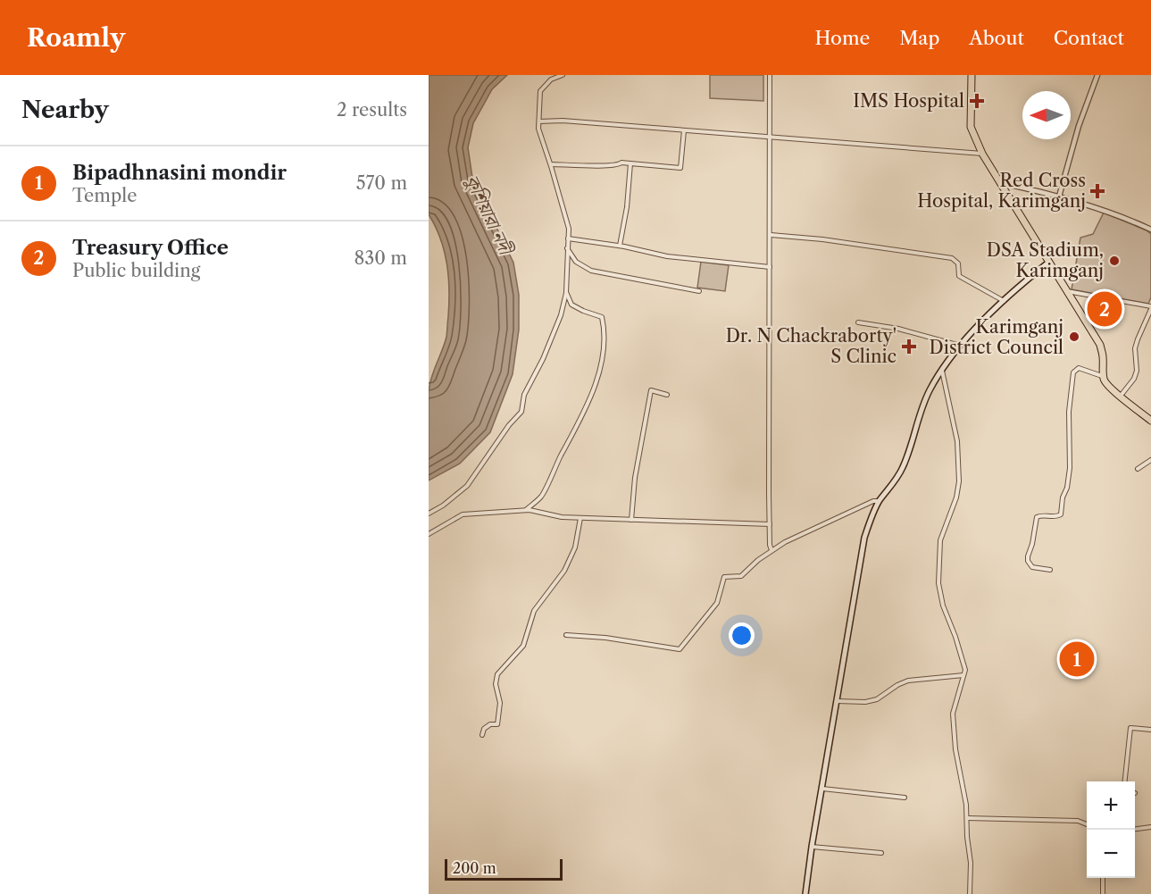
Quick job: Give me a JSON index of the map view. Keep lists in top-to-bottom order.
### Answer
{
  "water": ["কুশিয়ারা নদী"],
  "places": {
    "health": ["IMS Hospital", "Red Cross Hospital, Karimganj", "Dr. N Chackraborty' S Clinic"],
    "other": ["DSA Stadium, Karimganj", "Karimganj District Council"]
  },
  "scale_bar": "200 m",
  "north": "left",
  "page": {
    "header": "Roamly",
    "nav": [
      "Home",
      "Map",
      "About",
      "Contact"
    ],
    "heading": ["Nearby", "2 results"],
    "list": [
      {
        "mark": "1",
        "name": "Bipadhnasini mondir",
        "note": "Temple",
        "value": "570 m"
      },
      {
        "mark": "2",
        "name": "Treasury Office",
        "note": "Public building",
        "value": "830 m"
      }
    ],
    "pins": ["2", "1"],
    "map_buttons": ["+", "−"],
    "scale": "200 m"
  }
}
